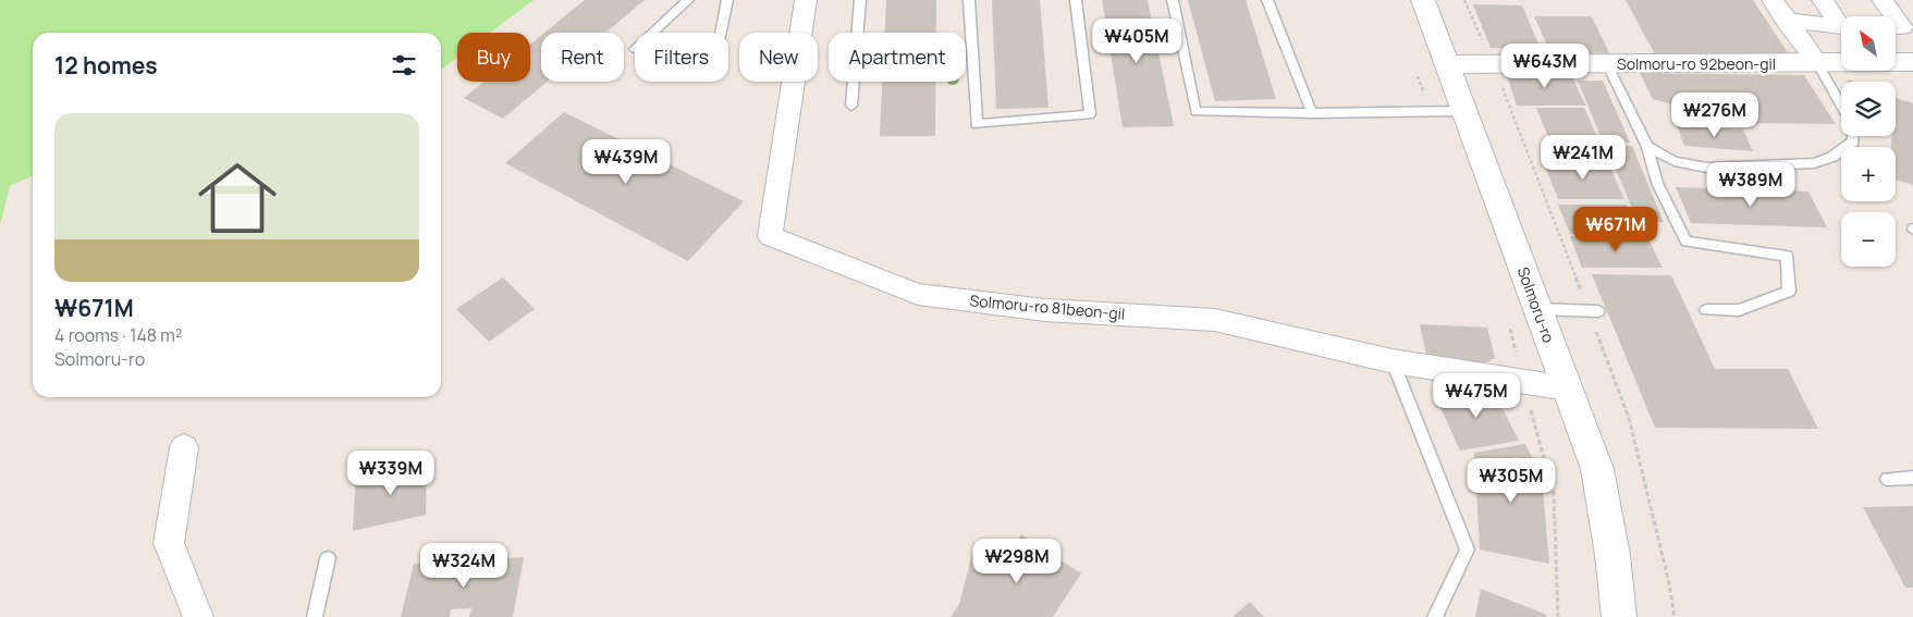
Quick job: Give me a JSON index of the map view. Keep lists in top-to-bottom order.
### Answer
{
  "streets": {
    "main road": ["Solmoru-ro 92beon-gil", "Solmoru-ro"],
    "street": ["Solmoru-ro 81beon-gil"]
  },
  "crossings": [
    ["Solmoru-ro 92beon-gil", "Solmoru-ro"],
    ["Solmoru-ro", "Solmoru-ro 81beon-gil"]
  ],
  "north": "top left",
  "page": {
    "map_buttons": ["+", "−"],
    "price": [
      "₩405M",
      "₩643M",
      "₩276M",
      "₩241M",
      "₩439M",
      "₩389M",
      "₩671M",
      "₩475M",
      "₩339M",
      "₩305M",
      "₩298M",
      "₩324M"
    ],
    "chip": [
      "Buy",
      "Rent",
      "Filters",
      "New",
      "Apartment"
    ],
    "heading": "12 homes",
    "list": [
      {
        "name": "₩671M",
        "note": "4 rooms · 148 m² · Solmoru-ro"
      }
    ]
  }
}
